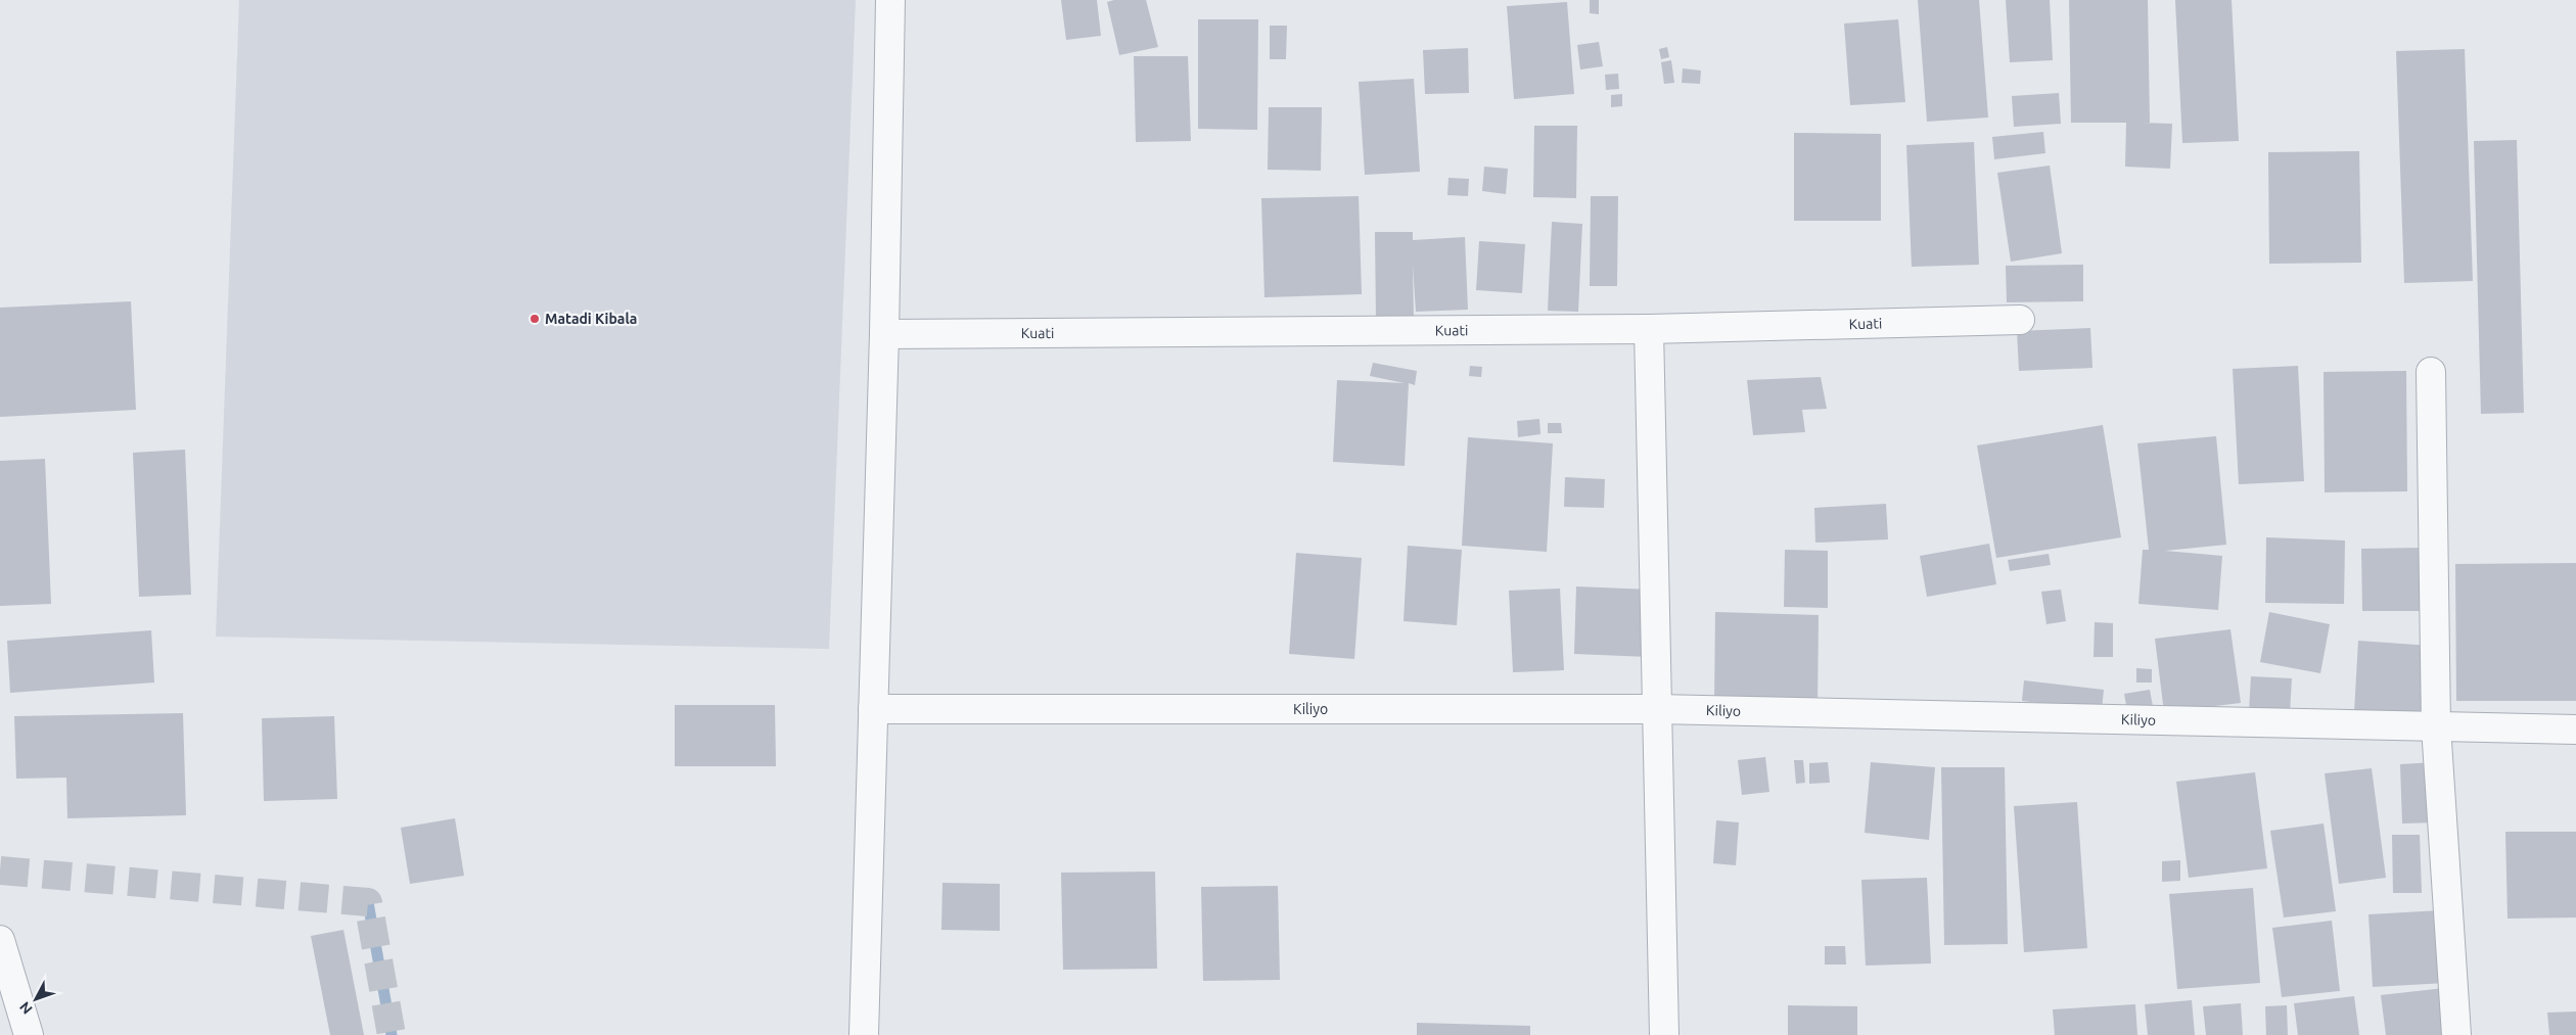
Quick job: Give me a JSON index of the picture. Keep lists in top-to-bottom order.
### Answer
{
  "streets": {
    "street": ["Kuati", "Kiliyo"]
  },
  "places": ["Matadi Kibala"],
  "north": "bottom left"
}
